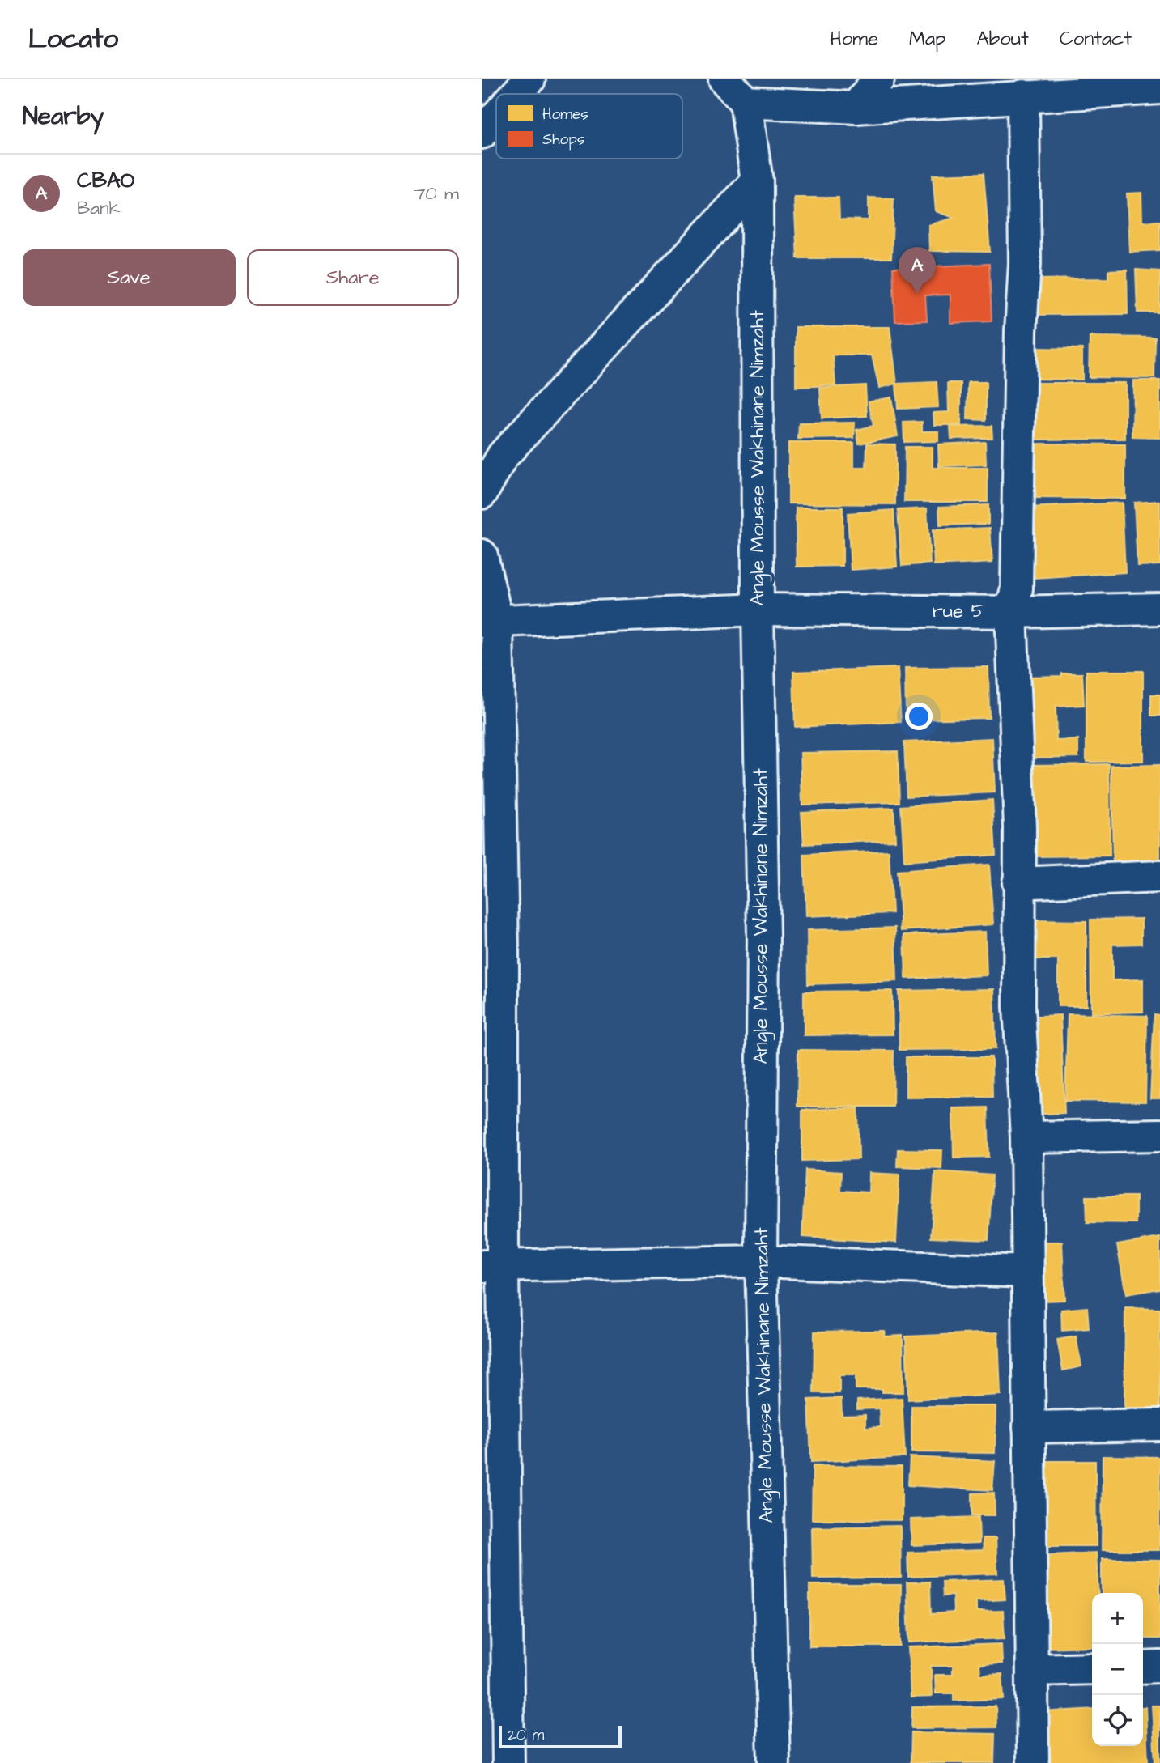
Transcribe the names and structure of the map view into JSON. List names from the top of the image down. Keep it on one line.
{"streets":{"street":["Angle Mousse Wakhinane Nimzaht","rue 5"]},"crossings":[["Angle Mousse Wakhinane Nimzaht","rue 5"]],"legend":["Homes","Shops"],"scale_bar":"20 m","page":{"header":"Locato","nav":["Home","Map","About","Contact"],"heading":"Nearby","list":[{"mark":"A","name":"CBAO","note":"Bank","value":"70 m"}],"buttons":["Save","Share"],"pins":"A","map_buttons":["+","−"],"scale":"20 m"}}
